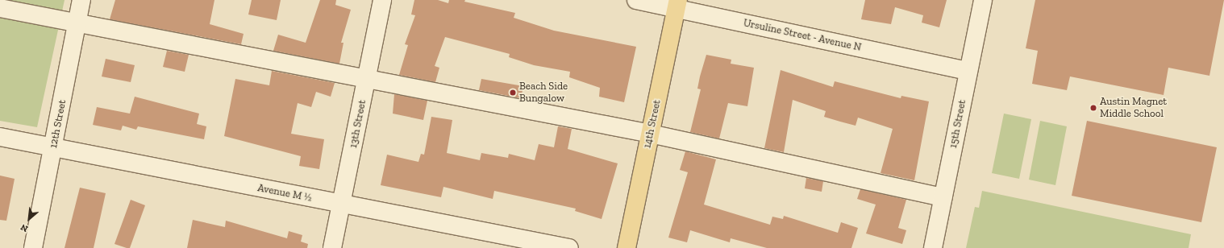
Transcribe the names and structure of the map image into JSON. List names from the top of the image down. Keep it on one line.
{"streets":{"main road":["14th Street"],"street":["Ursuline Street - Avenue N","12th Street","13th Street","15th Street","Avenue M ½"]},"crossings":[["Ursuline Street - Avenue N","14th Street"],["Ursuline Street - Avenue N","15th Street"],["12th Street","Avenue M ½"],["13th Street","Avenue M ½"]],"places":["Beach Side Bungalow","Austin Magnet Middle School"],"north":"bottom left"}
